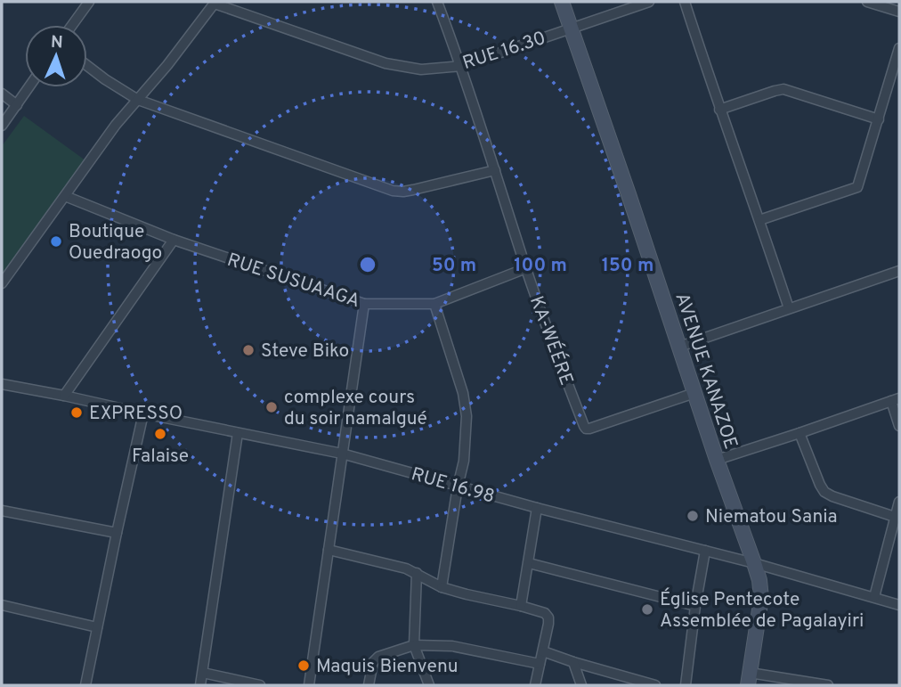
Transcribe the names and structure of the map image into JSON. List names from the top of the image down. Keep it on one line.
{"streets":{"street":["RUE 16.30","RUE SUSUAAGA","KA-WÉÉRE","AVENUE KANAZOE","RUE 16.98"]},"crossings":[["RUE 16.30","KA-WÉÉRE"],["RUE 16.30","AVENUE KANAZOE"],["RUE SUSUAAGA","KA-WÉÉRE"],["KA-WÉÉRE","AVENUE KANAZOE"],["AVENUE KANAZOE","RUE 16.98"]],"places":["Boutique Ouedraogo","Steve Biko","complexe cours du soir namalgué","EXPRESSO","Falaise","Niematou Sania","Église Pentecote Assemblée de Pagalayiri","Maquis Bienvenu"],"north":"top","rings":["50 m","100 m","150 m"]}
